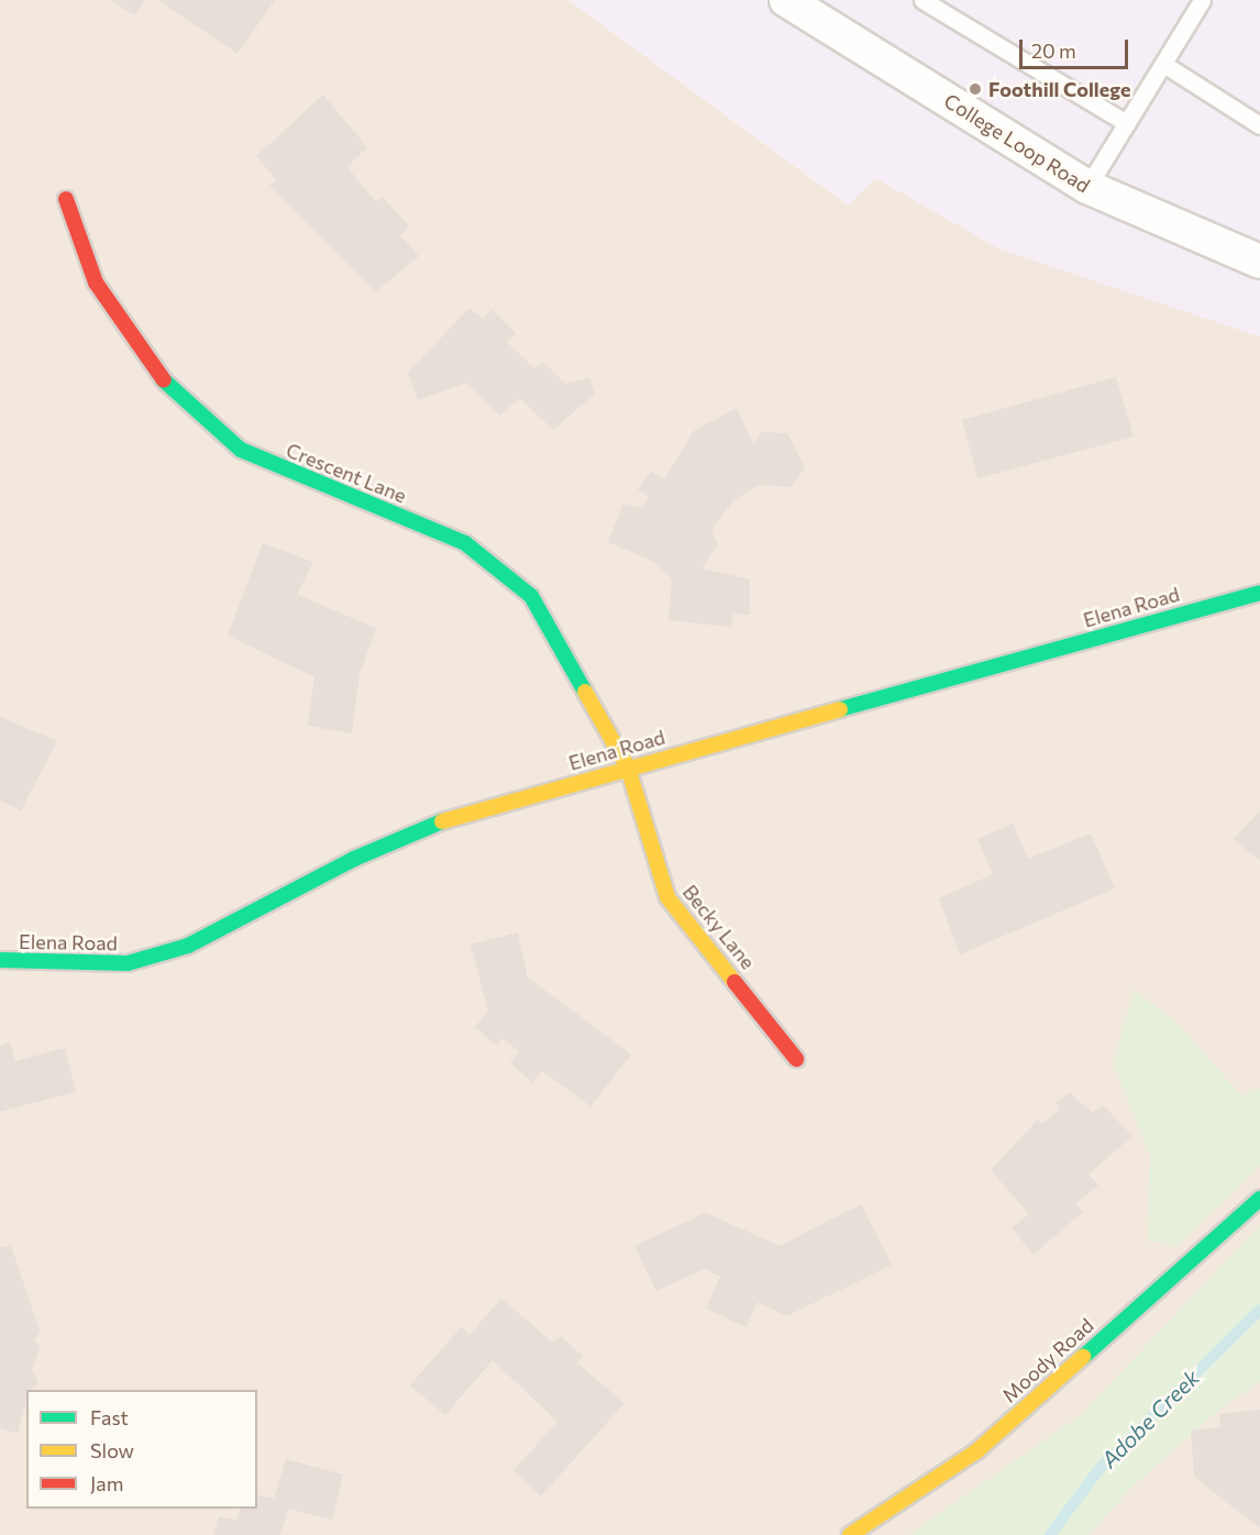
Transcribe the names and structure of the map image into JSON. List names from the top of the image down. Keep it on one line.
{"streets":{"street":["College Loop Road","Crescent Lane","Elena Road","Becky Lane","Moody Road"]},"crossings":[["Crescent Lane","Elena Road"],["Crescent Lane","Becky Lane"],["Elena Road","Becky Lane"]],"water":["Adobe Creek"],"places":["Foothill College"],"legend":["Fast","Slow","Jam"],"scale_bar":"20 m"}
